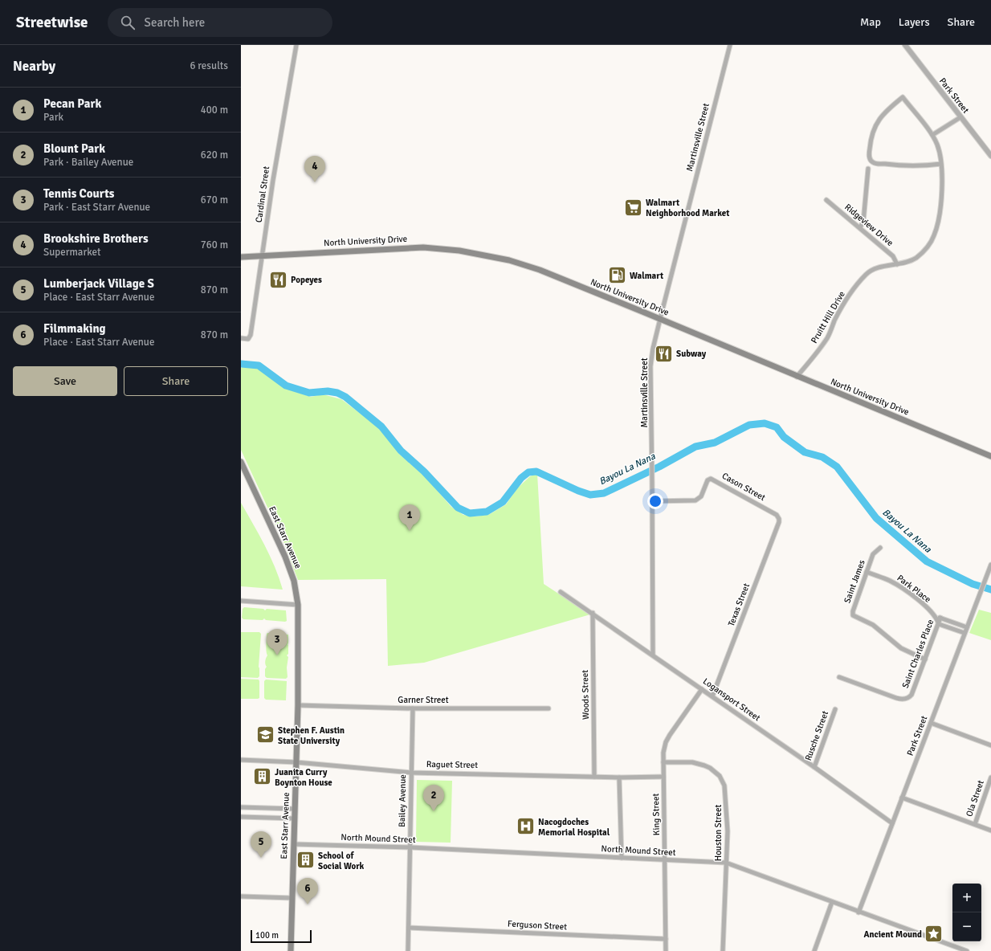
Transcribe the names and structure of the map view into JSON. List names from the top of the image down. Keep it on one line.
{"streets":{"main road":["North University Drive","East Starr Avenue"],"street":["Park Street","Martinsville Street","Cardinal Street","Ridgeview Drive","Pruitt Hill Drive","Cason Street","Saint James","Park Place","Texas Street","Saint Charles Place","Woods Street","Garner Street","Logansport Street","Rusche Street","Raguet Street","Ola Street","Bailey Avenue","King Street","Houston Street","North Mound Street","Ferguson Street"]},"crossings":[["Park Street","Park Place"],["Park Street","Logansport Street"],["Park Street","North Mound Street"],["Martinsville Street","North University Drive"],["Martinsville Street","Cason Street"],["Martinsville Street","Logansport Street"],["Cardinal Street","North University Drive"],["Ridgeview Drive","Pruitt Hill Drive"],["North University Drive","Pruitt Hill Drive"],["Cason Street","Texas Street"],["East Starr Avenue","Garner Street"],["East Starr Avenue","Raguet Street"],["East Starr Avenue","North Mound Street"],["Saint James","Park Place"],["Saint James","Saint Charles Place"],["Park Place","Saint Charles Place"],["Texas Street","Logansport Street"],["Woods Street","Logansport Street"],["Woods Street","Raguet Street"],["Garner Street","Bailey Avenue"],["Logansport Street","Rusche Street"],["Logansport Street","King Street"],["Raguet Street","Bailey Avenue"],["Raguet Street","King Street"],["Bailey Avenue","North Mound Street"],["Bailey Avenue","Ferguson Street"],["King Street","Houston Street"],["King Street","North Mound Street"],["King Street","Ferguson Street"],["Houston Street","North Mound Street"]],"water":["Bayou La Nana"],"places":{"supermarket":["Walmart Neighborhood Market"],"fuel station":["Walmart"],"restaurant":["Popeyes","Subway"],"school or university":["Stephen F. Austin State University"],"building":["Juanita Curry Boynton House","School of Social Work"],"hospital":["Nacogdoches Memorial Hospital"],"place":["Ancient Mound"]},"scale_bar":"100 m","page":{"header":"Streetwise","search":"Search here","nav":["Map","Layers","Share"],"heading":["Nearby","6 results"],"list":[{"mark":"1","name":"Pecan Park","note":"Park","value":"400 m"},{"mark":"2","name":"Blount Park","note":"Park · Bailey Avenue","value":"620 m"},{"mark":"3","name":"Tennis Courts","note":"Park · East Starr Avenue","value":"670 m"},{"mark":"4","name":"Brookshire Brothers","note":"Supermarket","value":"760 m"},{"mark":"5","name":"Lumberjack Village S","note":"Place · East Starr Avenue","value":"870 m"},{"mark":"6","name":"Filmmaking","note":"Place · East Starr Avenue","value":"870 m"}],"pins":["4","1","3","2","5","6"],"buttons":["Save","Share"],"map_buttons":["+","−"],"scale":"100 m"}}
